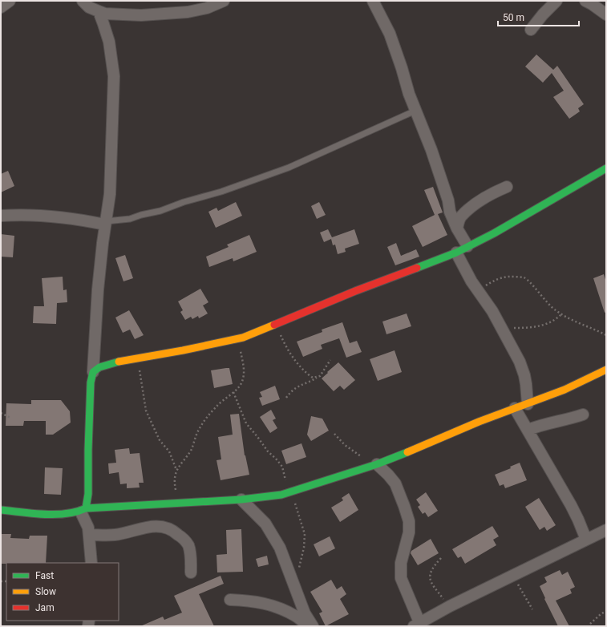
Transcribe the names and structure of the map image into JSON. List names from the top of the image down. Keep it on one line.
{"legend":["Fast","Slow","Jam"],"scale_bar":"50 m"}
